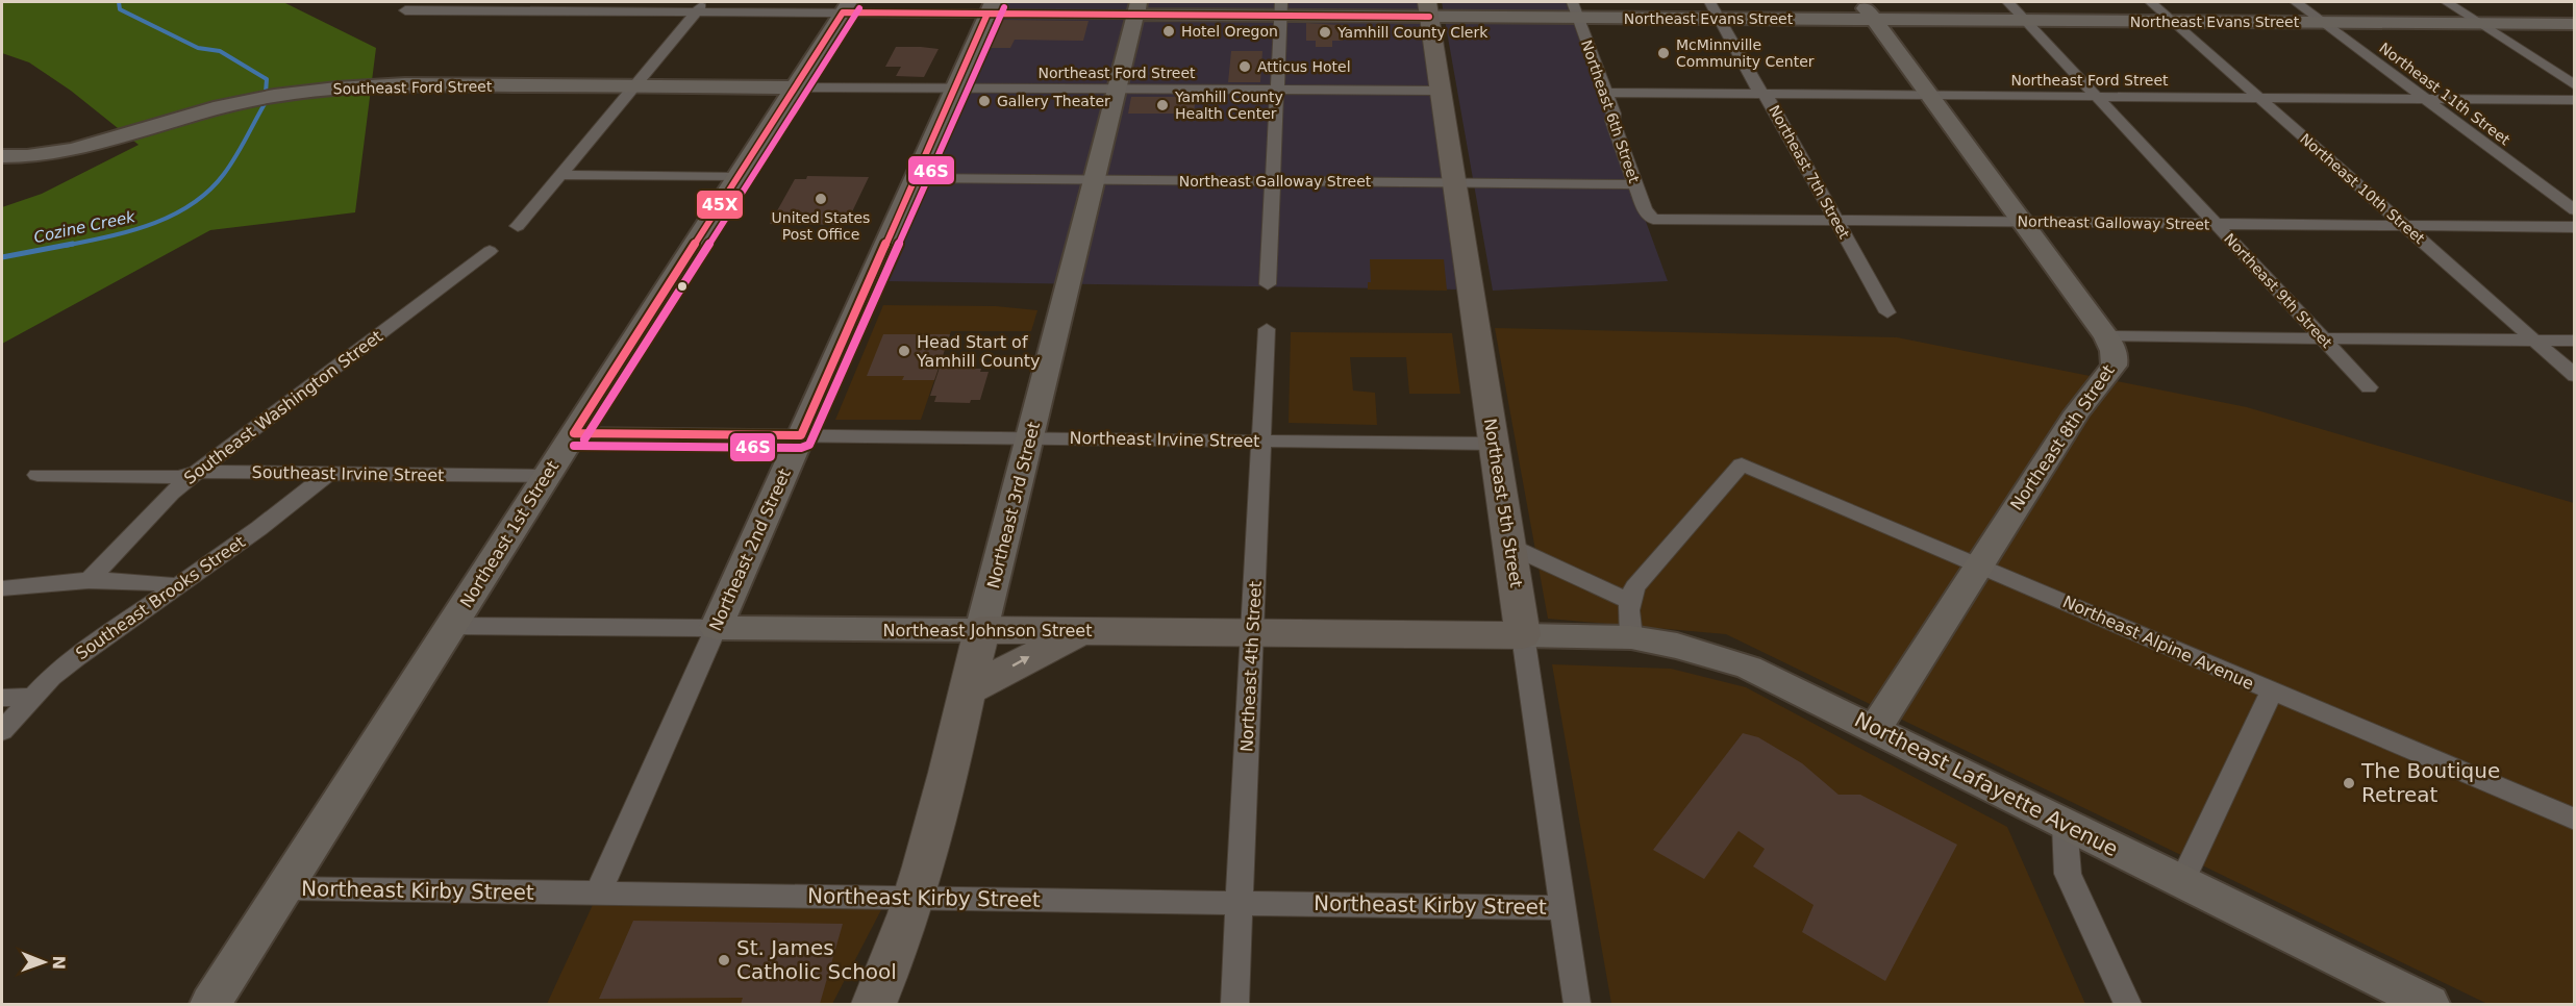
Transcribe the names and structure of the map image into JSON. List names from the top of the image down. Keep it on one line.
{"streets":{"main road":["Northeast 5th Street","Northeast 3rd Street","Northeast Johnson Street"],"street":["Northeast Evans Street","Northeast Ford Street","Southeast Ford Street","Northeast 11th Street","Northeast 6th Street","Northeast 7th Street","Northeast Galloway Street","Northeast 10th Street","Northeast 9th Street","Southeast Washington Street","Northeast 8th Street","Northeast Irvine Street","Southeast Irvine Street","Northeast 1st Street","Northeast 2nd Street","Southeast Brooks Street","Northeast Alpine Avenue","Northeast 4th Street","Northeast Lafayette Avenue","Northeast Kirby Street"]},"crossings":[["Northeast Evans Street","Northeast 11th Street"],["Northeast Evans Street","Northeast 6th Street"],["Northeast Evans Street","Northeast 7th Street"],["Northeast Evans Street","Northeast 10th Street"],["Northeast Evans Street","Northeast 9th Street"],["Northeast Evans Street","Northeast 8th Street"],["Northeast Evans Street","Northeast 5th Street"],["Northeast Evans Street","Northeast 3rd Street"],["Northeast Evans Street","Northeast 1st Street"],["Northeast Evans Street","Northeast 2nd Street"],["Northeast Ford Street","Southeast Ford Street"],["Northeast Ford Street","Northeast 11th Street"],["Northeast Ford Street","Northeast 6th Street"],["Northeast Ford Street","Northeast 7th Street"],["Northeast Ford Street","Northeast 10th Street"],["Northeast Ford Street","Northeast 9th Street"],["Northeast Ford Street","Northeast 8th Street"],["Northeast Ford Street","Northeast 5th Street"],["Northeast Ford Street","Northeast 3rd Street"],["Northeast Ford Street","Northeast 1st Street"],["Northeast Ford Street","Northeast 2nd Street"],["Southeast Ford Street","Northeast 1st Street"],["Northeast 6th Street","Northeast Galloway Street"],["Northeast 7th Street","Northeast Galloway Street"],["Northeast Galloway Street","Northeast 10th Street"],["Northeast Galloway Street","Northeast 9th Street"],["Northeast Galloway Street","Northeast 8th Street"],["Northeast Galloway Street","Northeast 5th Street"],["Northeast Galloway Street","Northeast 3rd Street"],["Northeast Galloway Street","Northeast 2nd Street"],["Southeast Washington Street","Southeast Irvine Street"],["Northeast 8th Street","Northeast Alpine Avenue"],["Northeast 8th Street","Northeast Lafayette Avenue"],["Northeast Irvine Street","Northeast 5th Street"],["Northeast Irvine Street","Northeast 3rd Street"],["Northeast Irvine Street","Northeast 1st Street"],["Northeast Irvine Street","Northeast 2nd Street"],["Northeast Irvine Street","Northeast 4th Street"],["Southeast Irvine Street","Northeast 1st Street"],["Southeast Irvine Street","Southeast Brooks Street"],["Northeast 5th Street","Northeast Johnson Street"],["Northeast 5th Street","Northeast Lafayette Avenue"],["Northeast 5th Street","Northeast Kirby Street"],["Northeast 3rd Street","Northeast Johnson Street"],["Northeast 3rd Street","Northeast Kirby Street"],["Northeast 1st Street","Northeast Johnson Street"],["Northeast 1st Street","Northeast Kirby Street"],["Northeast 2nd Street","Northeast Johnson Street"],["Northeast 2nd Street","Northeast Kirby Street"],["Northeast Johnson Street","Northeast 4th Street"],["Northeast Johnson Street","Northeast Lafayette Avenue"],["Northeast 4th Street","Northeast Kirby Street"]],"water":["Cozine Creek"],"places":["Hotel Oregon","Yamhill County Clerk","McMinnville Community Center","Atticus Hotel","Gallery Theater","Yamhill County Health Center","United States Post Office","Head Start of Yamhill County","The Boutique Retreat","St. James Catholic School"],"lines":["transit line 46S","transit line 45X"],"north":"right"}
